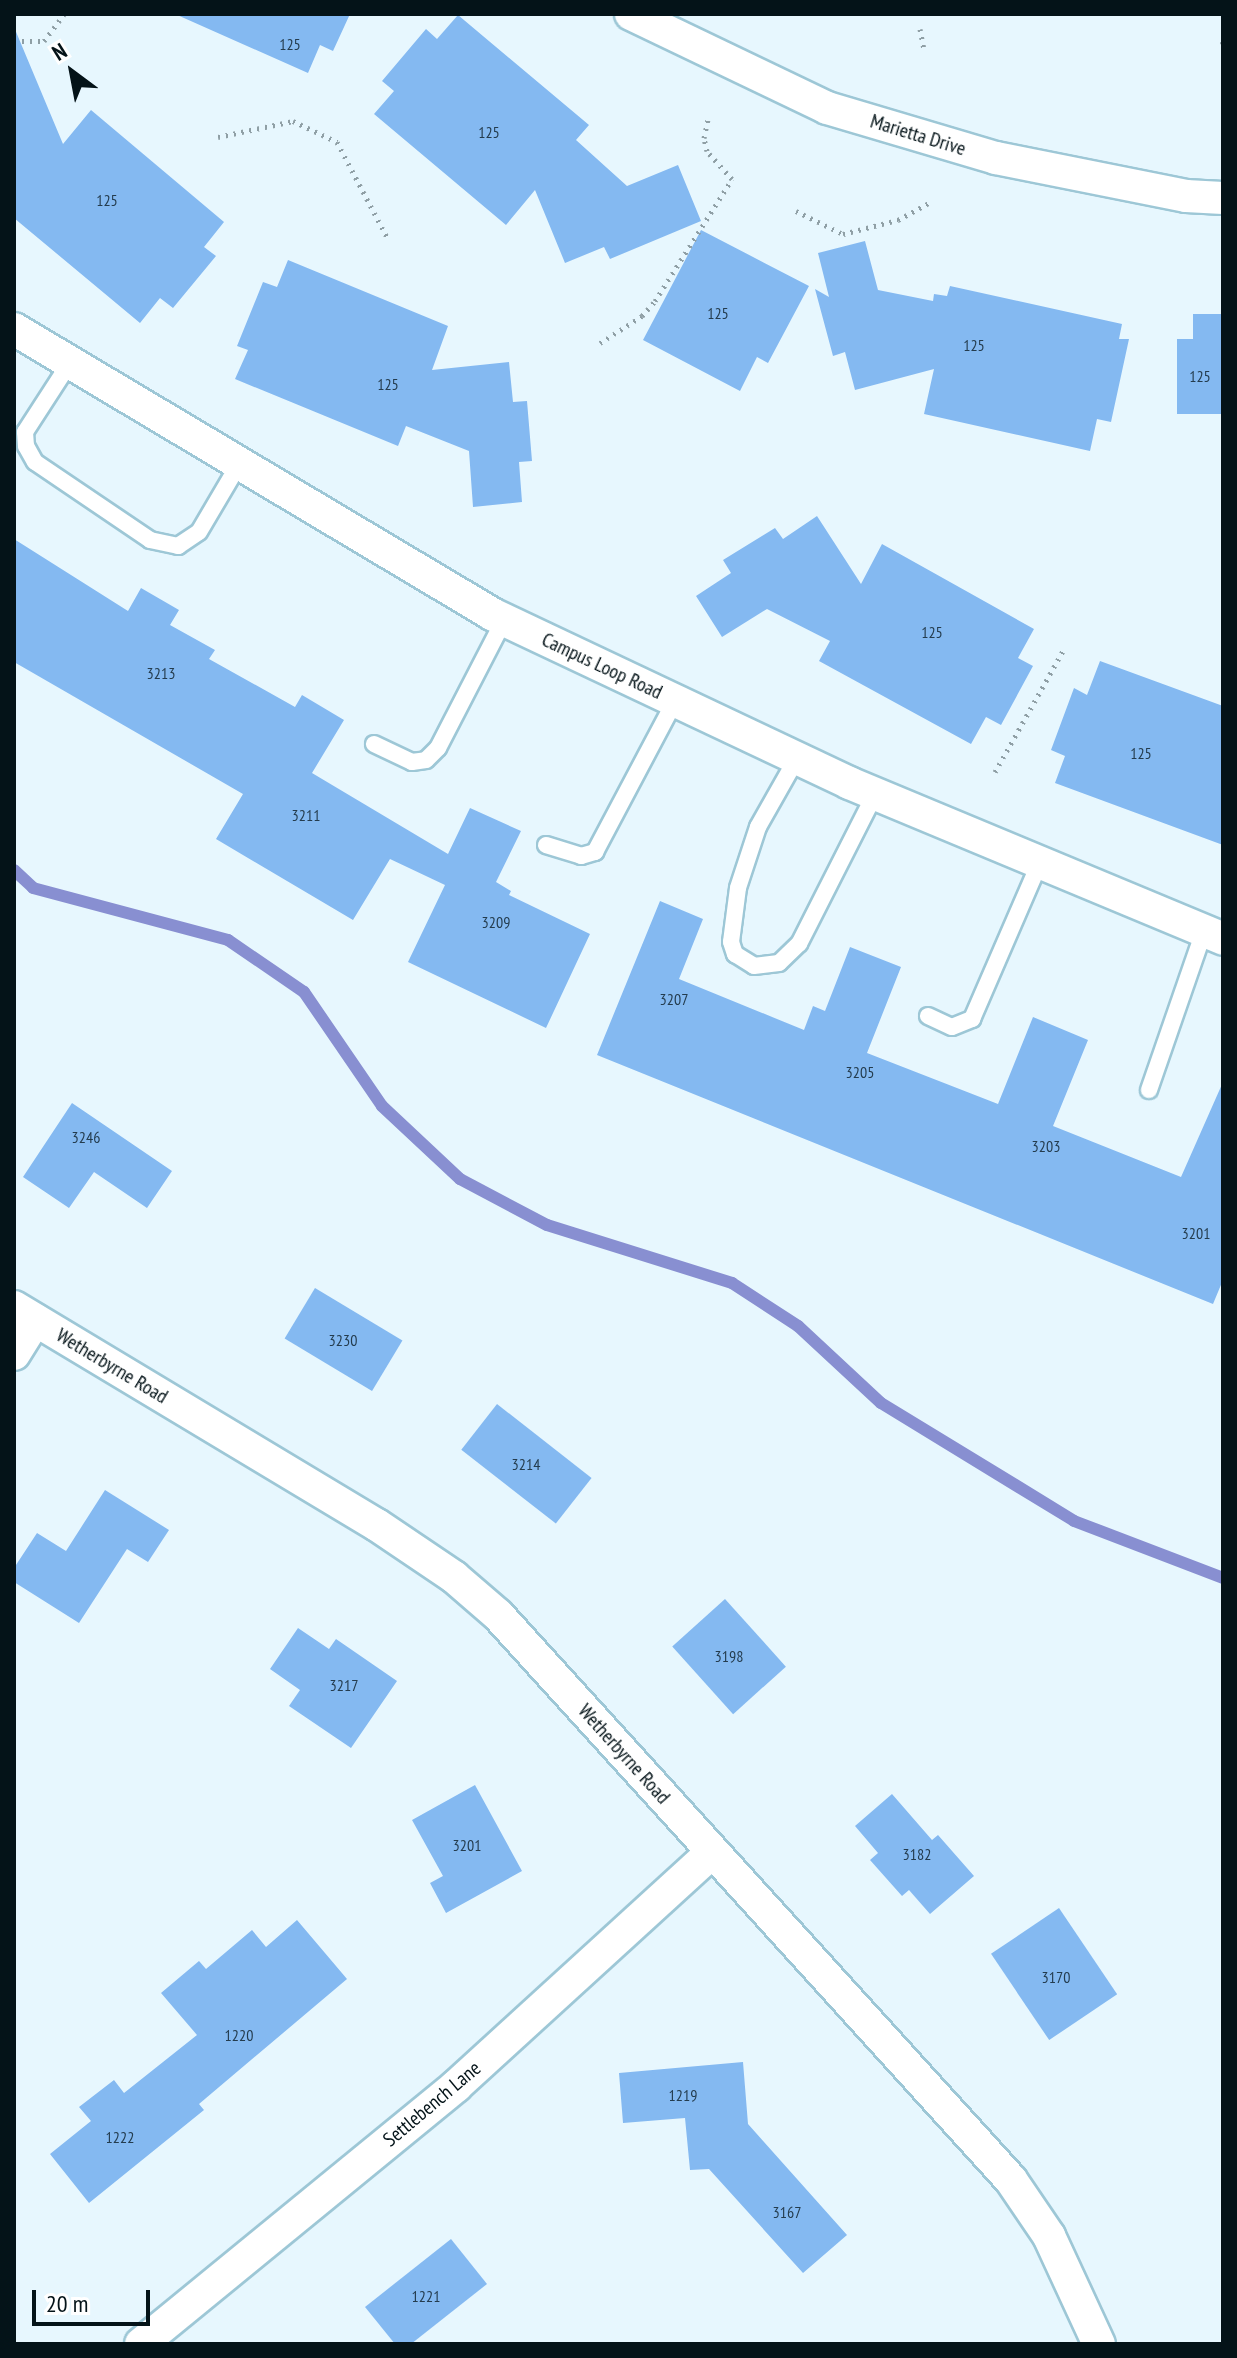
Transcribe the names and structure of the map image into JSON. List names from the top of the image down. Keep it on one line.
{"streets":{"street":["Marietta Drive","Campus Loop Road","Wetherbyrne Road","Settlebench Lane"]},"crossings":[["Wetherbyrne Road","Settlebench Lane"]],"house_numbers":["125","125","125","125","125","125","125","125","3213","125","3211","3209","3207","3205","3246","3203","3201","3230","3214","3198","3217","3201","3182","3170","1220","1219","1222","3167","1221"],"scale_bar":"20 m","north":"top left"}
